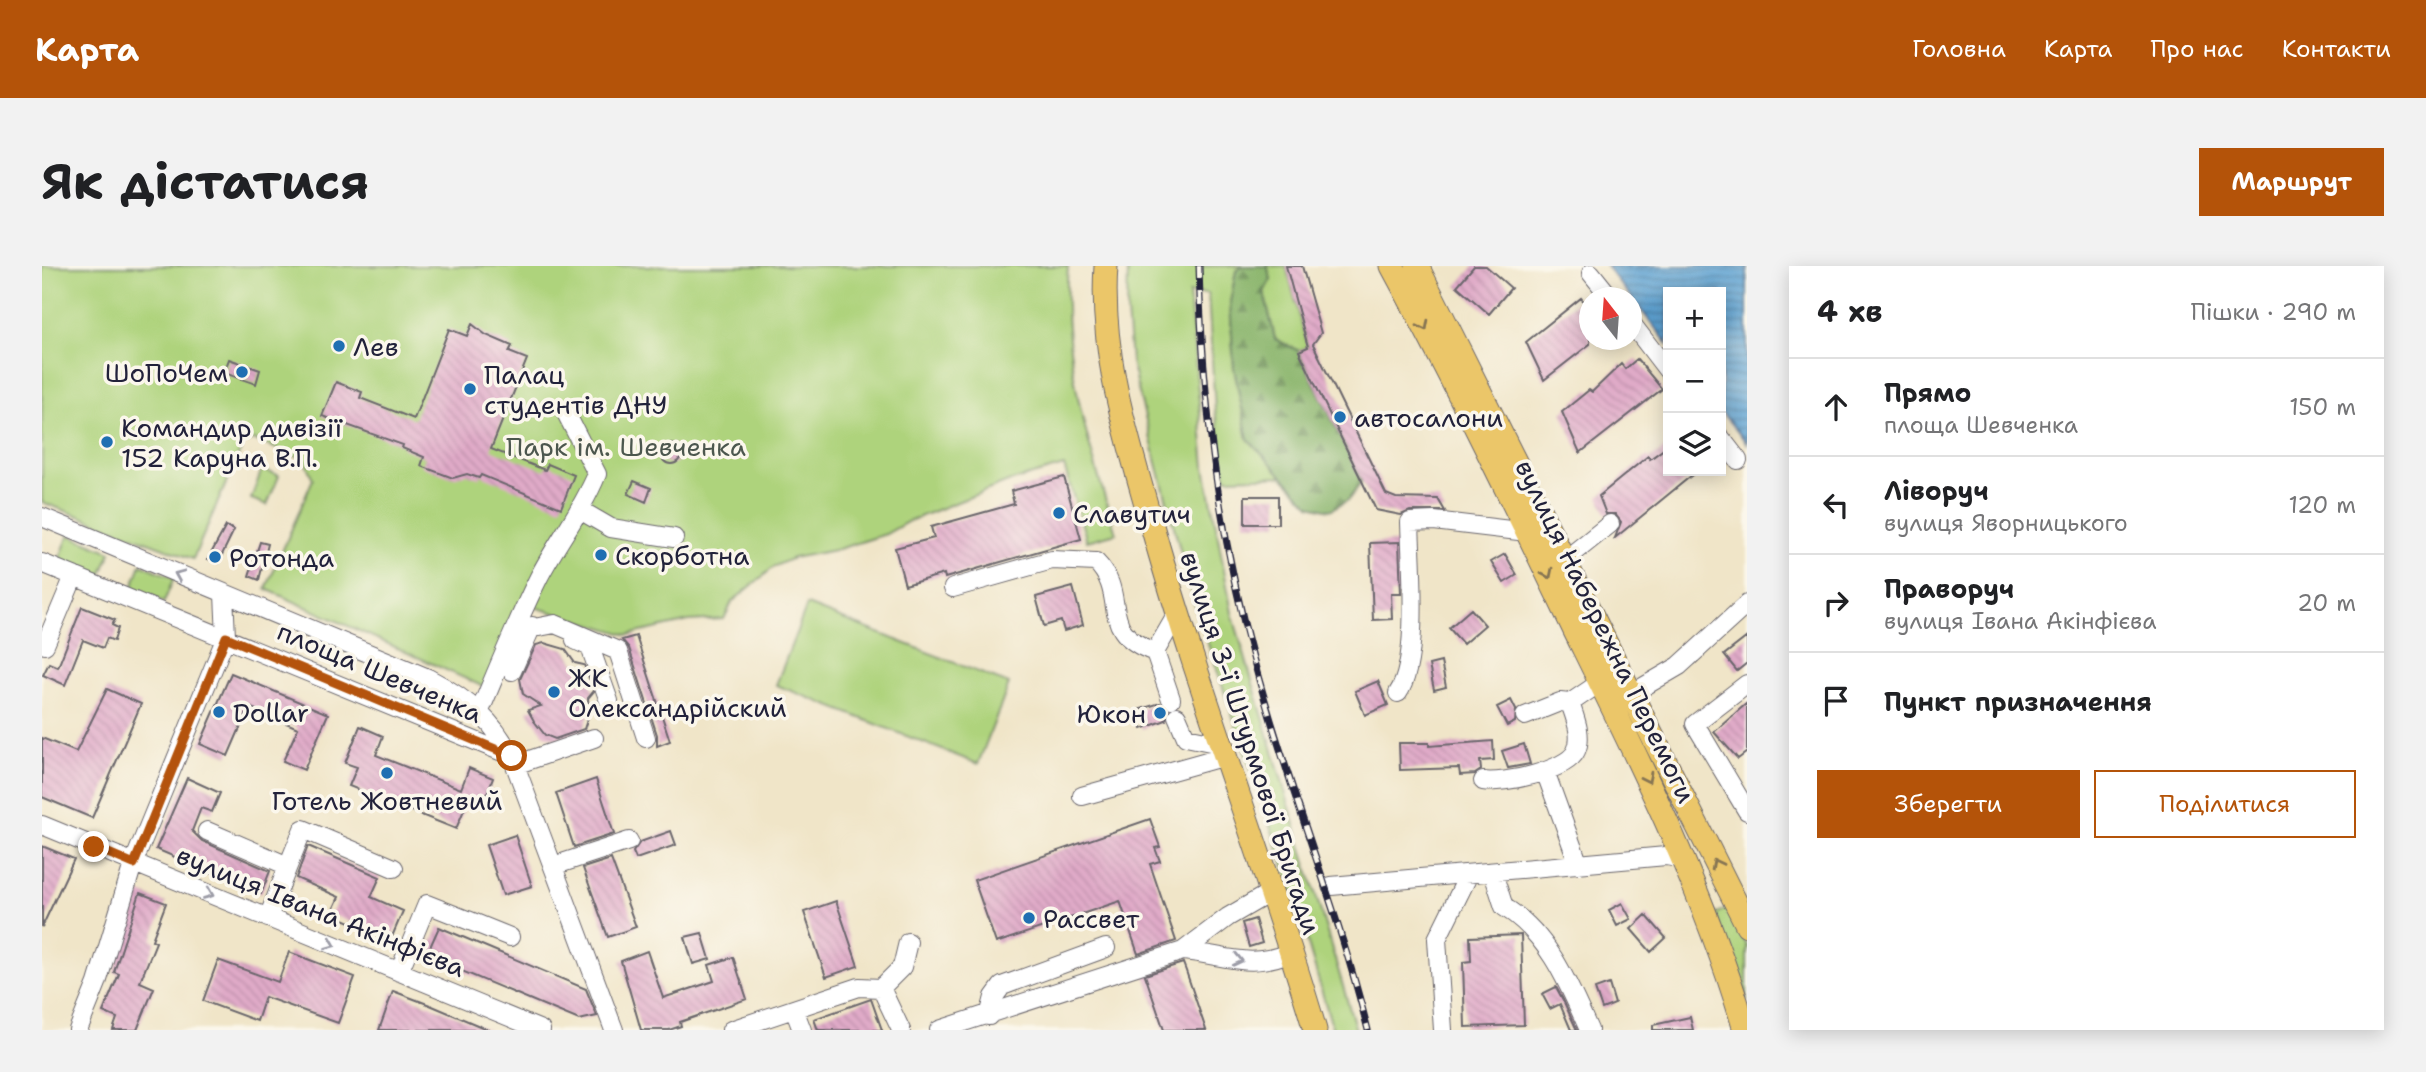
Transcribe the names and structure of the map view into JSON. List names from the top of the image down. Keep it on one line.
{"streets":{"main road":["вулиця Набережна Перемоги","вулиця 3-ї Штурмової Бригади"],"street":["площа Шевченка","вулиця Івана Акінфієва"]},"parks":["Парк iм. Шевченка"],"places":["Лев","ШоПоЧем","Палац студентів ДНУ","автосалони","Командир дивізії 152 Каруна В.П.","Славутич","Скорботна","Ротонда","ЖК Олександрійский","Dollar","Юкон","Готель Жовтневий","Рассвет"],"north":"top","page":{"header":"Карта","nav":["Головна","Карта","Про нас","Контакти"],"buttons":["Маршрут",["Зберегти","Поділитися"]],"title":"Як дістатися","heading":["4 хв","Пішки · 290 m"],"map_buttons":["+","−"],"list":[["Прямо","площа Шевченка","150 m"],["Ліворуч","вулиця Яворницького","120 m"],["Праворуч","вулиця Івана Акінфієва","20 m"],"Пункт призначення"]}}
